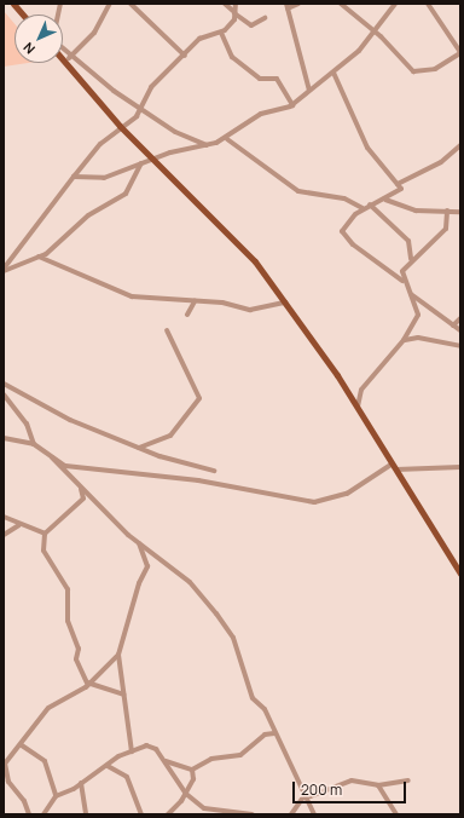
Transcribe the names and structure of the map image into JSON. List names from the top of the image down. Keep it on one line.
{"scale_bar":"200 m","north":"bottom left"}
